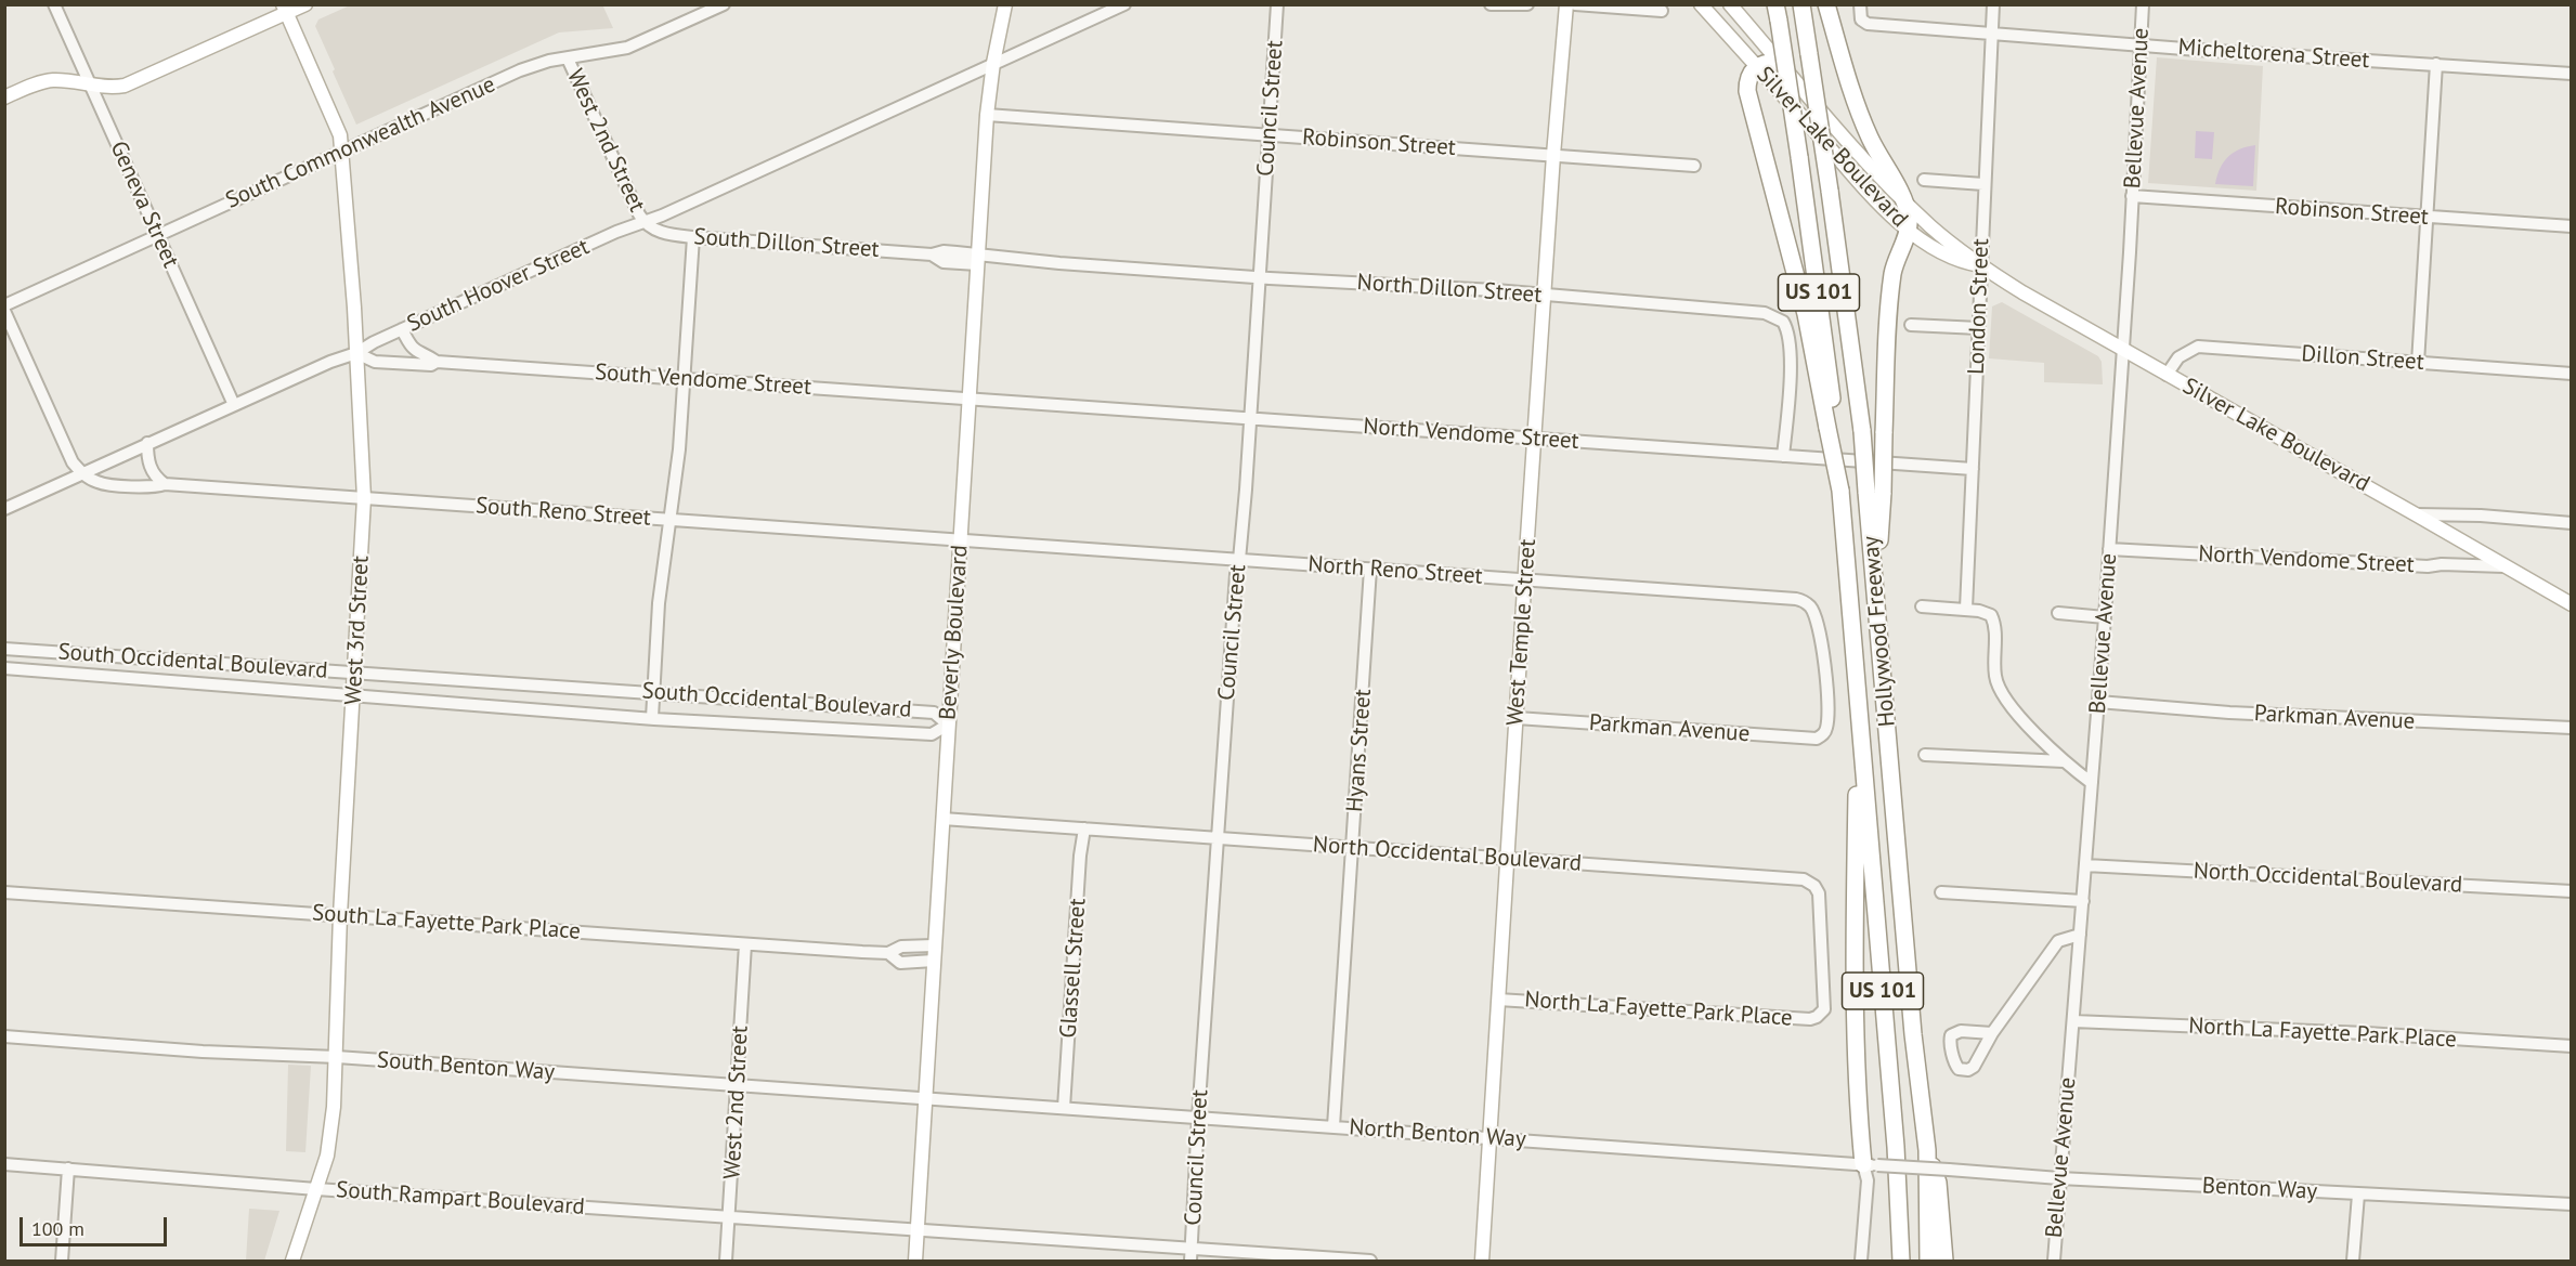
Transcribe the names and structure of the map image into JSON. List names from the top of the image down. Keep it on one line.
{"streets":{"highway":["US 101","Hollywood Freeway"],"main road":["Silver Lake Boulevard","West 3rd Street","Beverly Boulevard","West Temple Street"],"street":["Micheltorena Street","Council Street","Bellevue Avenue","West 2nd Street","South Commonwealth Avenue","Robinson Street","Geneva Street","South Dillon Street","South Hoover Street","North Dillon Street","London Street","Dillon Street","South Vendome Street","North Vendome Street","South Reno Street","North Reno Street","South Occidental Boulevard","Parkman Avenue","Hyans Street","North Occidental Boulevard","South La Fayette Park Place","Glassell Street","North La Fayette Park Place","South Benton Way","North Benton Way","Benton Way","South Rampart Boulevard"]},"crossings":[["Micheltorena Street","Bellevue Avenue"],["Micheltorena Street","London Street"],["Council Street","Robinson Street"],["Council Street","North Dillon Street"],["Council Street","North Vendome Street"],["Council Street","North Reno Street"],["Council Street","North Occidental Boulevard"],["Council Street","North Benton Way"],["Council Street","South Rampart Boulevard"],["Bellevue Avenue","Robinson Street"],["Bellevue Avenue","Silver Lake Boulevard"],["Bellevue Avenue","North Vendome Street"],["Bellevue Avenue","Parkman Avenue"],["Bellevue Avenue","North Occidental Boulevard"],["Bellevue Avenue","North La Fayette Park Place"],["Bellevue Avenue","Benton Way"],["West 2nd Street","South Commonwealth Avenue"],["West 2nd Street","South Dillon Street"],["West 2nd Street","South Hoover Street"],["West 2nd Street","South La Fayette Park Place"],["West 2nd Street","South Benton Way"],["West 2nd Street","South Rampart Boulevard"],["South Commonwealth Avenue","Geneva Street"],["South Commonwealth Avenue","West 3rd Street"],["Robinson Street","Beverly Boulevard"],["Robinson Street","West Temple Street"],["Silver Lake Boulevard","London Street"],["Silver Lake Boulevard","Dillon Street"],["Silver Lake Boulevard","North Vendome Street"],["Geneva Street","South Hoover Street"],["South Dillon Street","South Hoover Street"],["South Dillon Street","North Dillon Street"],["South Dillon Street","Beverly Boulevard"],["South Hoover Street","South Vendome Street"],["South Hoover Street","South Reno Street"],["South Hoover Street","West 3rd Street"],["South Hoover Street","Beverly Boulevard"],["North Dillon Street","North Vendome Street"],["North Dillon Street","Beverly Boulevard"],["North Dillon Street","West Temple Street"],["London Street","North Vendome Street"],["South Vendome Street","North Vendome Street"],["South Vendome Street","West 3rd Street"],["South Vendome Street","Beverly Boulevard"],["North Vendome Street","Beverly Boulevard"],["North Vendome Street","West Temple Street"],["South Reno Street","North Reno Street"],["South Reno Street","West 3rd Street"],["South Reno Street","Beverly Boulevard"],["North Reno Street","Beverly Boulevard"],["North Reno Street","West Temple Street"],["North Reno Street","Parkman Avenue"],["North Reno Street","Hyans Street"],["West 3rd Street","South Occidental Boulevard"],["West 3rd Street","South La Fayette Park Place"],["West 3rd Street","South Benton Way"],["West 3rd Street","South Rampart Boulevard"],["Beverly Boulevard","South Occidental Boulevard"],["Beverly Boulevard","North Occidental Boulevard"],["Beverly Boulevard","South La Fayette Park Place"],["Beverly Boulevard","South Benton Way"],["Beverly Boulevard","North Benton Way"],["Beverly Boulevard","South Rampart Boulevard"],["West Temple Street","Parkman Avenue"],["West Temple Street","North Occidental Boulevard"],["West Temple Street","North La Fayette Park Place"],["West Temple Street","North Benton Way"],["Hyans Street","North Occidental Boulevard"],["Hyans Street","North Benton Way"],["North Occidental Boulevard","Glassell Street"],["North Occidental Boulevard","North La Fayette Park Place"],["Glassell Street","North Benton Way"],["South Benton Way","North Benton Way"],["North Benton Way","Benton Way"]],"scale_bar":"100 m"}
